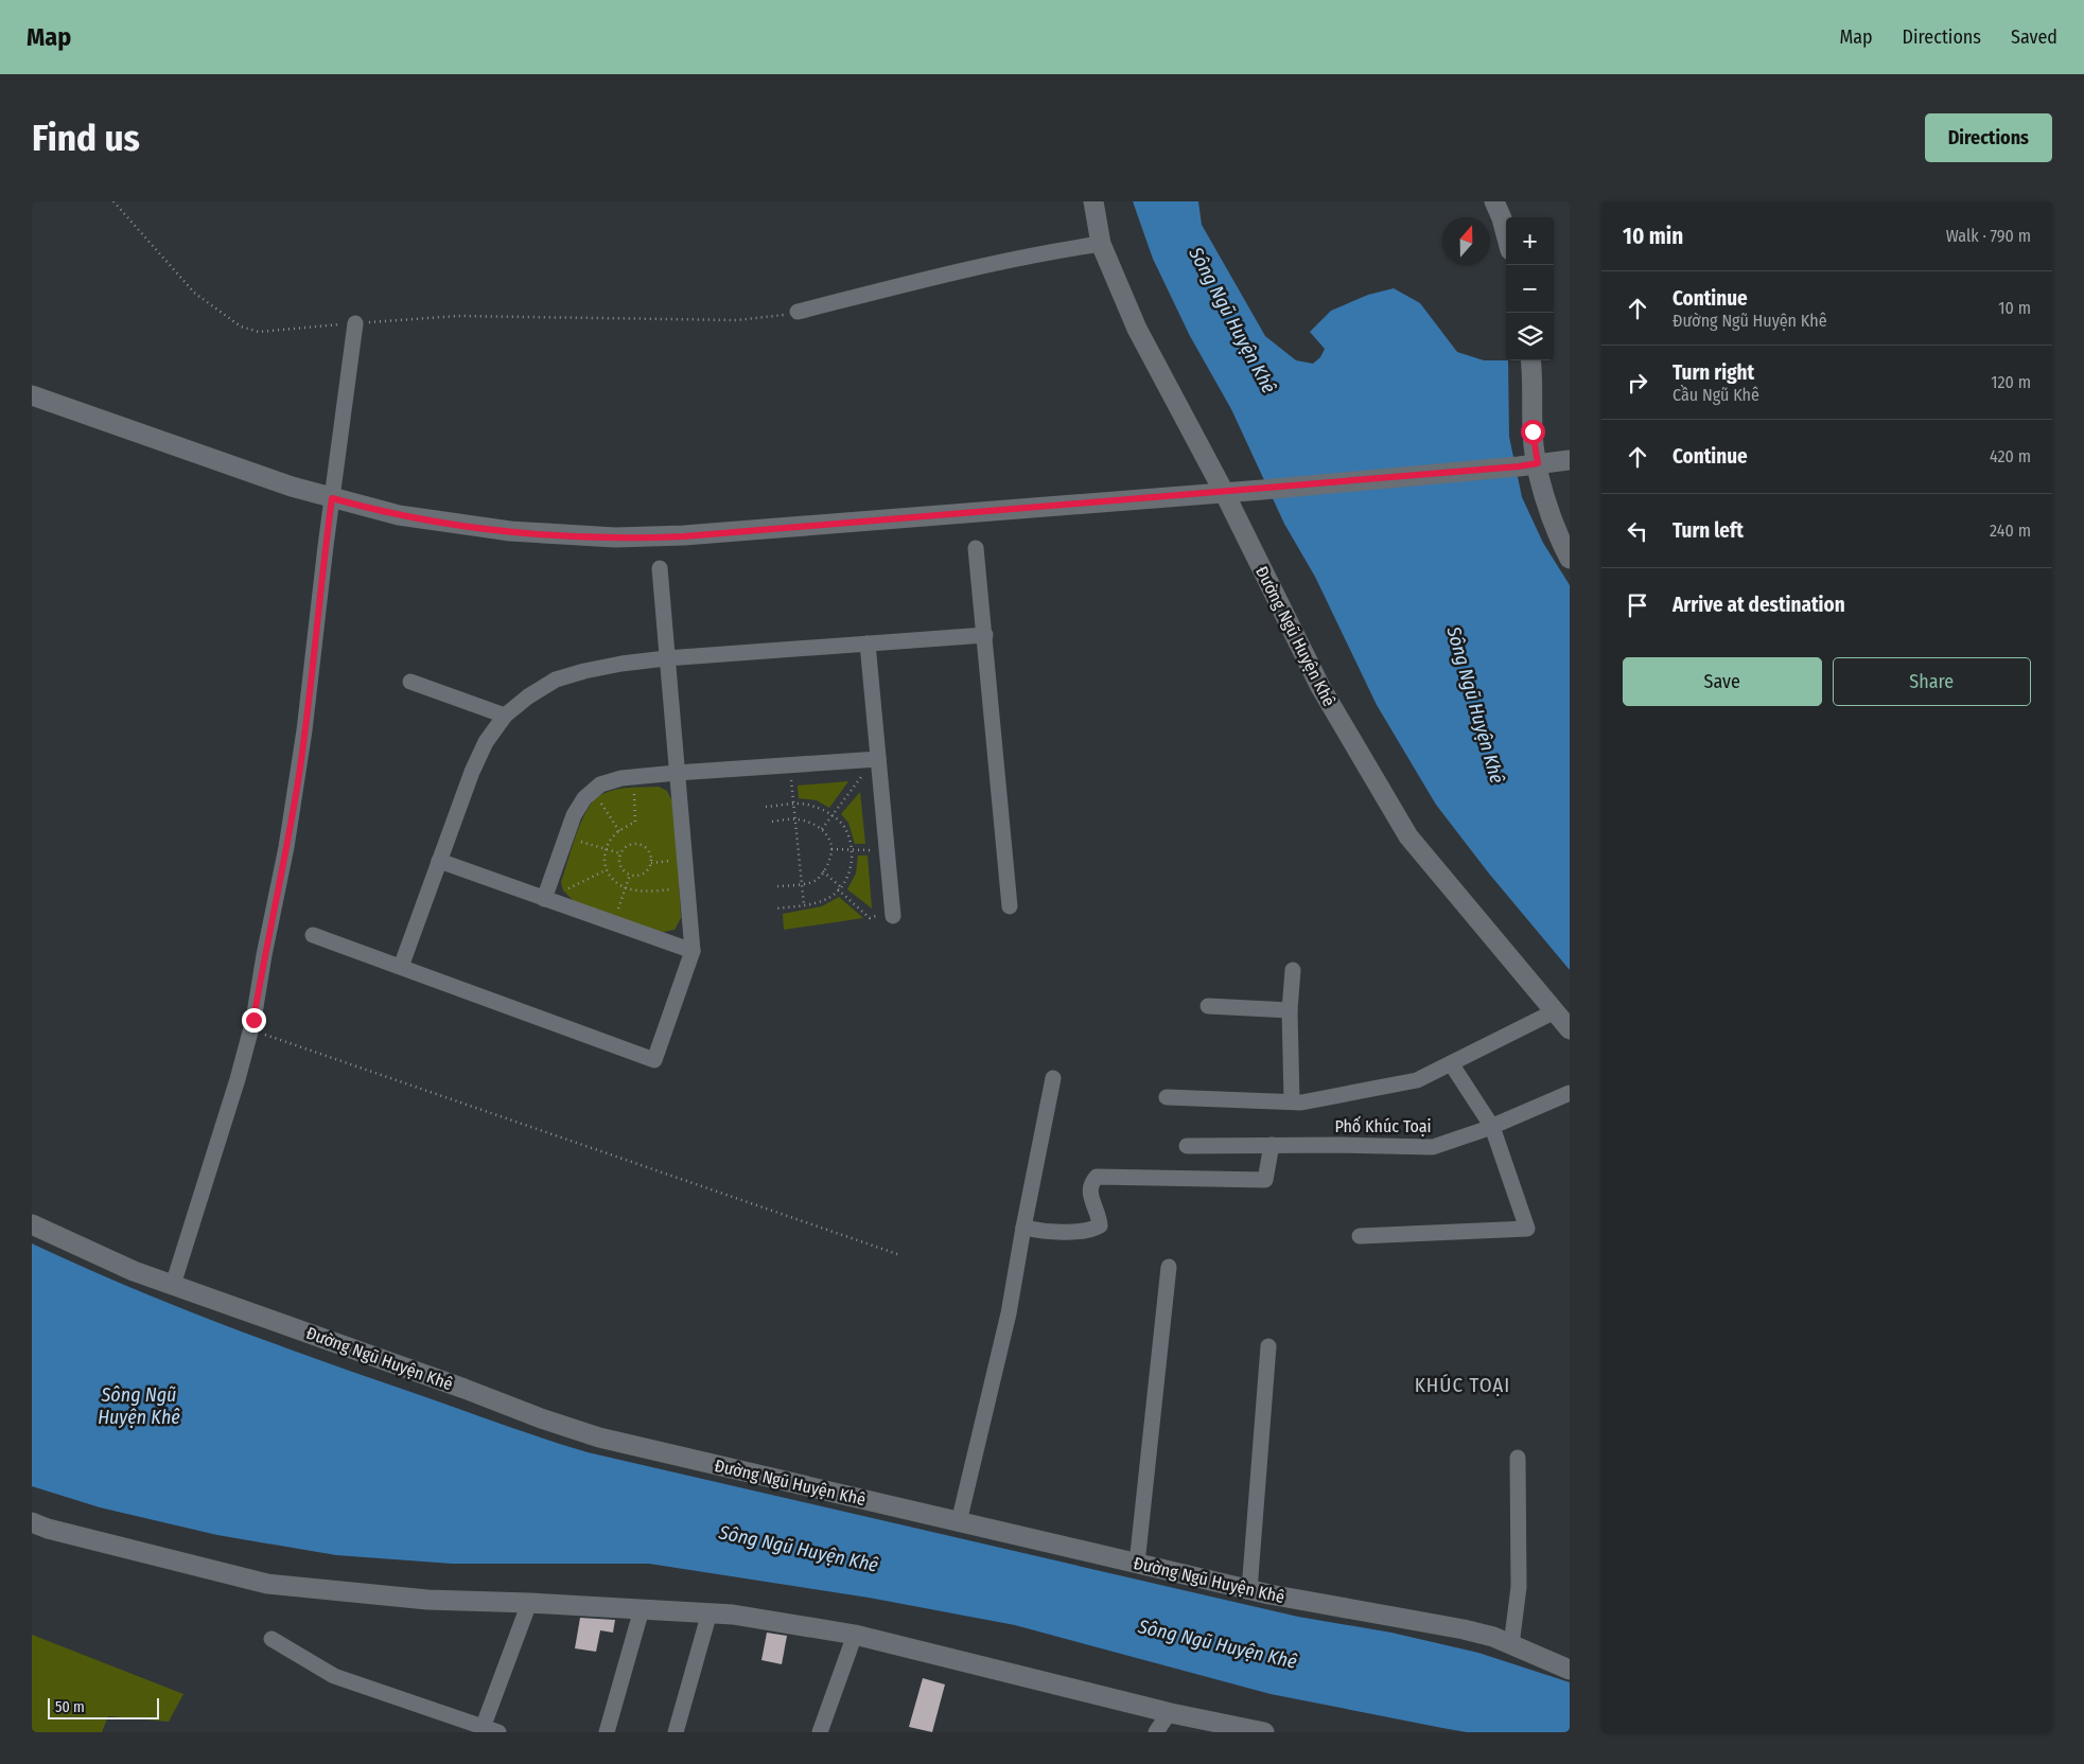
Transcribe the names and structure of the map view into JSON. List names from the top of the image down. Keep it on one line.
{"streets":{"street":["Đường Ngũ Huyện Khê","Phố Khúc Toại"]},"districts":["KHÚC TOẠI"],"water":["Sông Ngũ Huyện Khê"],"scale_bar":"50 m","north":"top","page":{"header":"Map","nav":["Map","Directions","Saved"],"buttons":["Directions",["Save","Share"]],"title":"Find us","heading":["10 min","Walk · 790 m"],"map_buttons":["+","−"],"list":[["Continue","Đường Ngũ Huyện Khê","10 m"],["Turn right","Cầu Ngũ Khê","120 m"],["Continue","420 m"],["Turn left","240 m"],"Arrive at destination"],"scale":"50 m"}}
